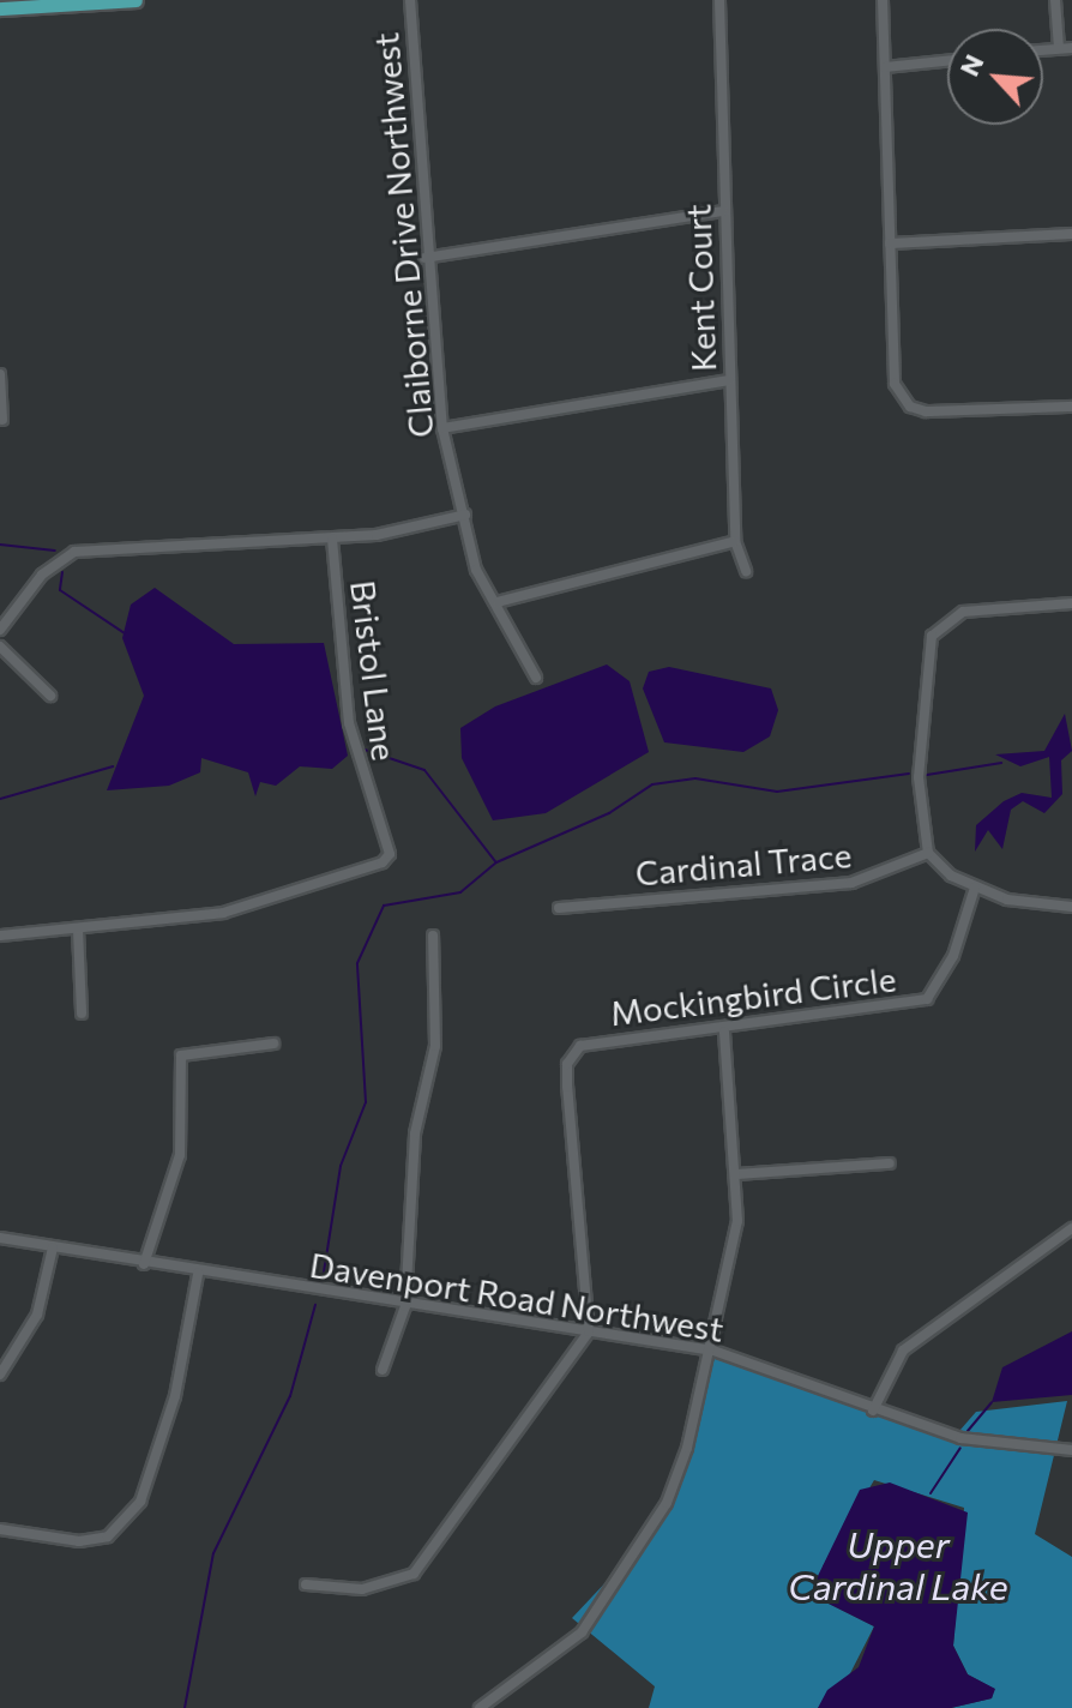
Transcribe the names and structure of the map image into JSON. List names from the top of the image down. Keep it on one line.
{"streets":{"street":["Claiborne Drive Northwest","Kent Court","Bristol Lane","Cardinal Trace","Mockingbird Circle","Davenport Road Northwest"]},"crossings":[["Mockingbird Circle","Davenport Road Northwest"]],"water":["Upper Cardinal Lake"],"north":"top left"}
